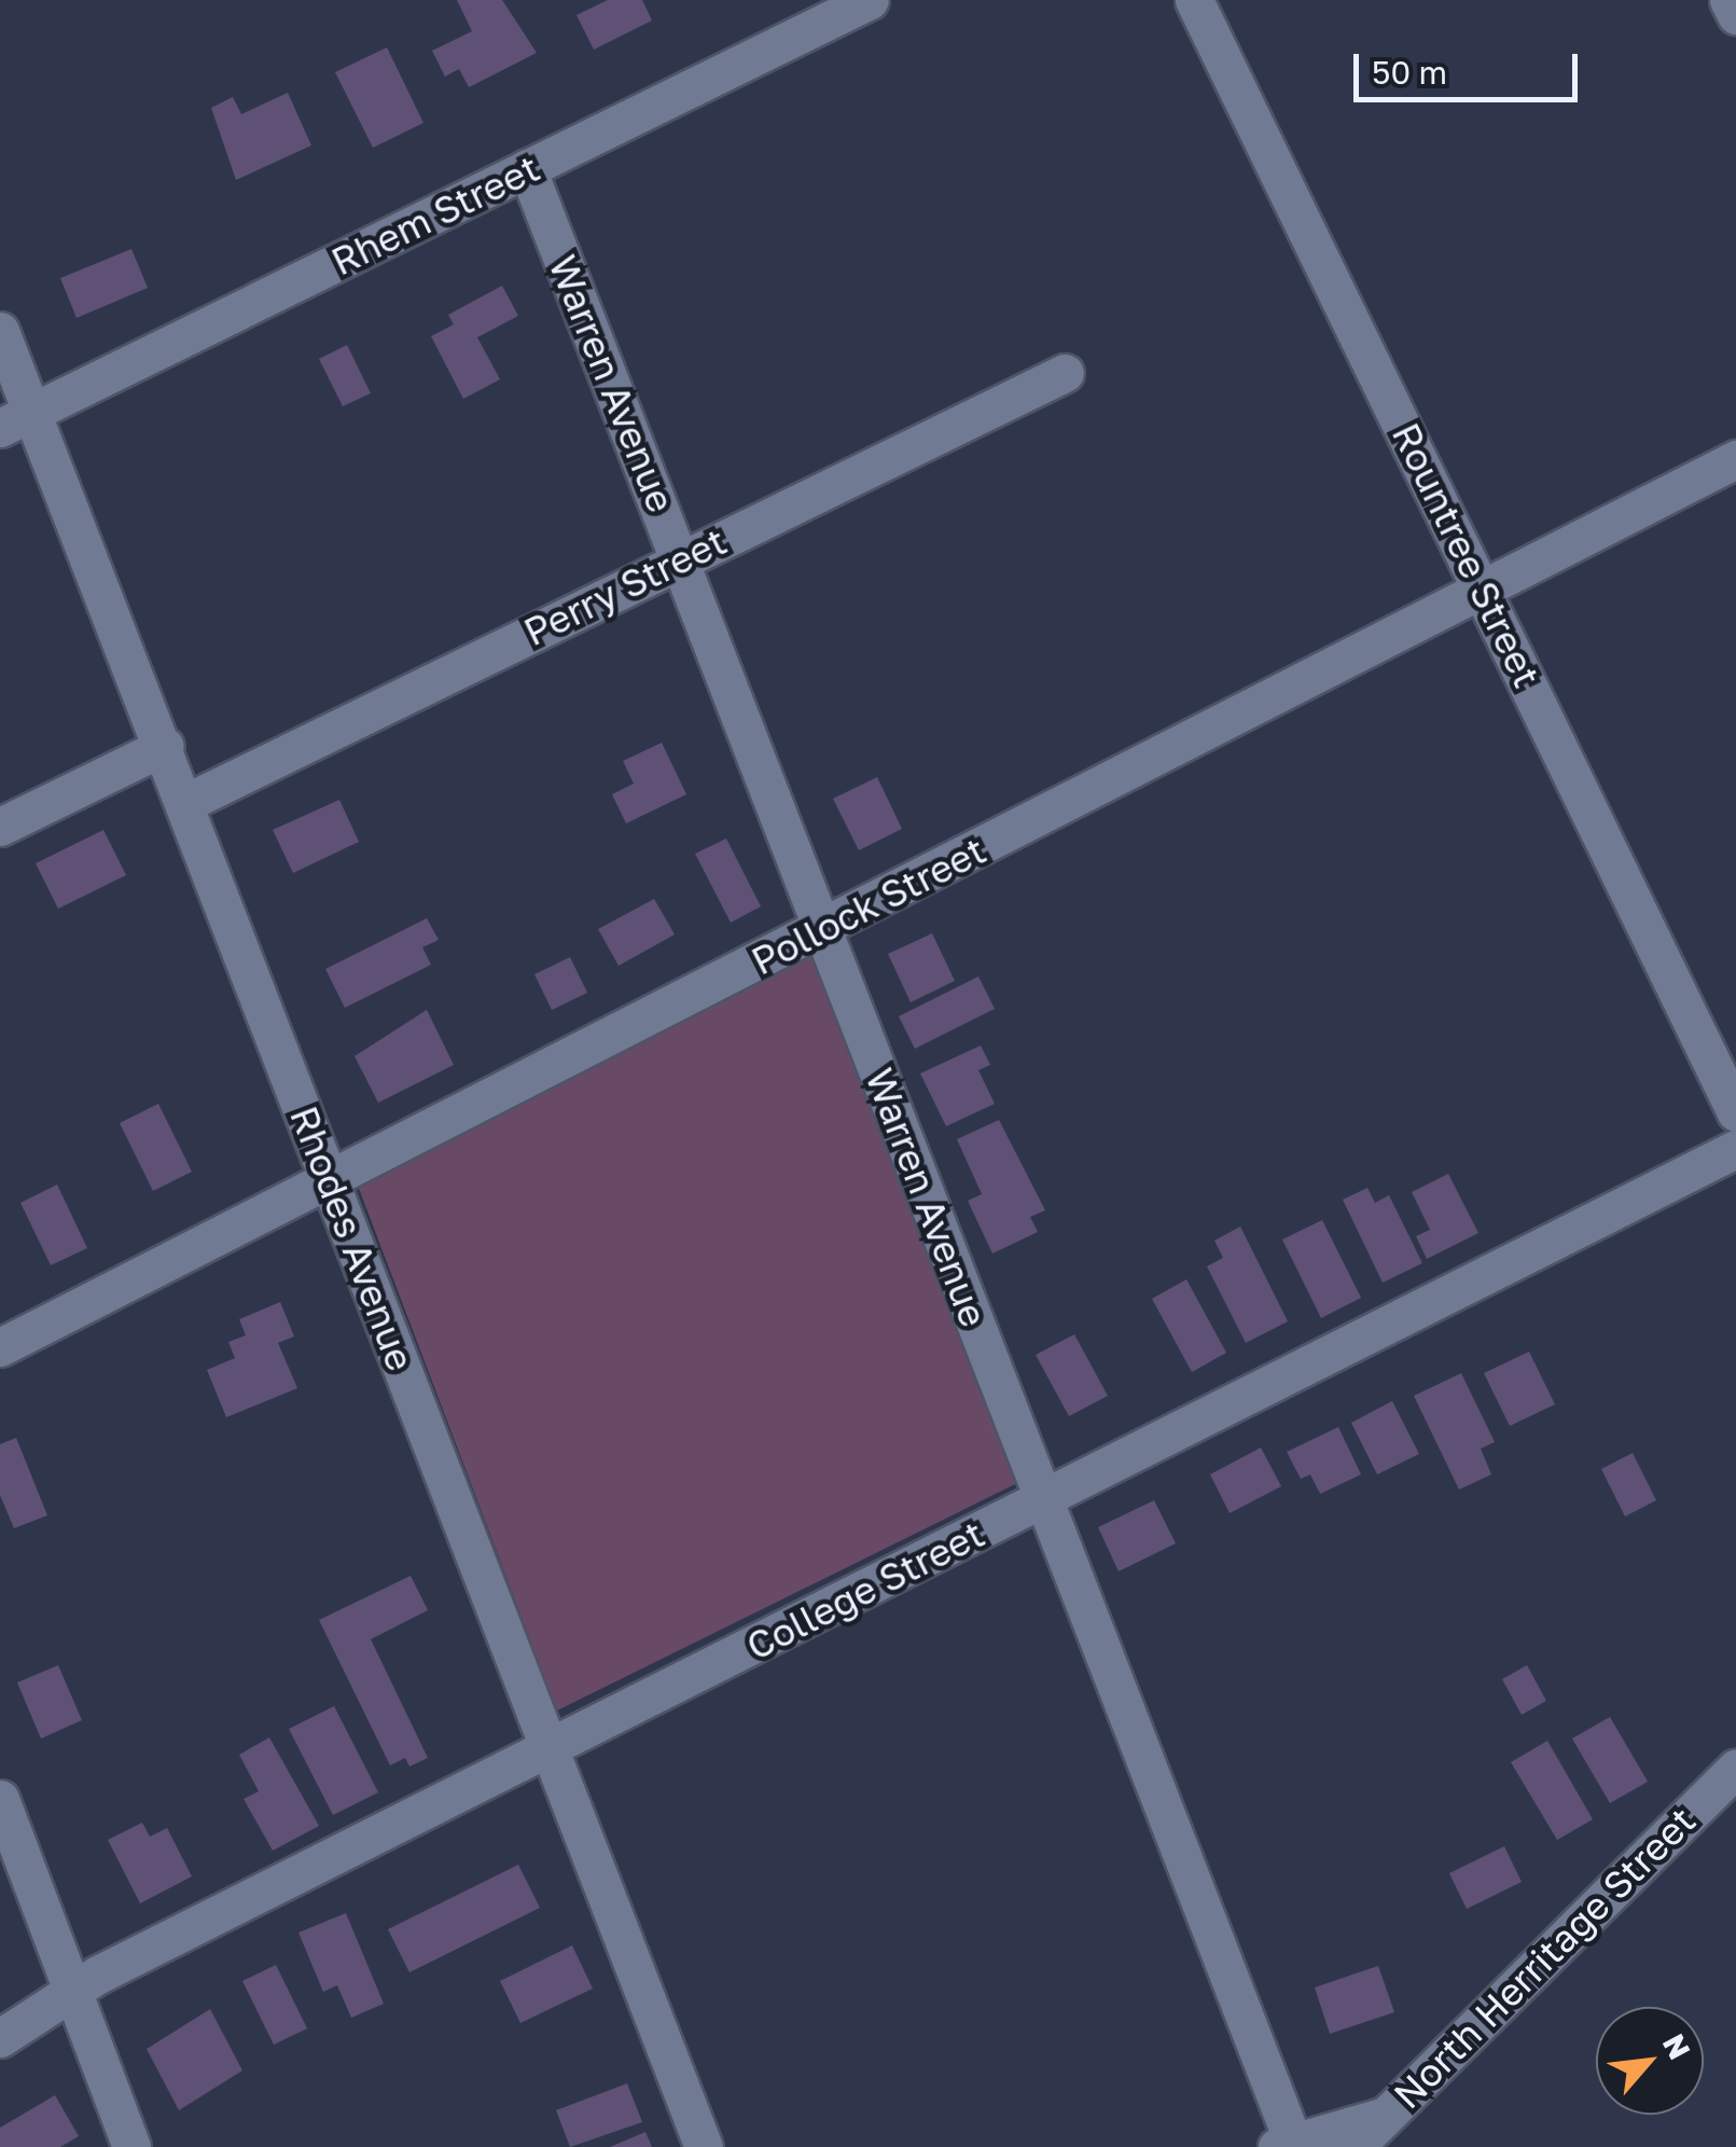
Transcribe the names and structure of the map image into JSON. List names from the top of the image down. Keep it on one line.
{"streets":{"street":["Rhem Street","Warren Avenue","Rountree Street","Perry Street","Pollock Street","Rhodes Avenue","College Street","North Herritage Street"]},"crossings":[["Rhem Street","Warren Avenue"],["Rhem Street","Rhodes Avenue"],["Warren Avenue","Perry Street"],["Warren Avenue","Pollock Street"],["Warren Avenue","College Street"],["Warren Avenue","North Herritage Street"],["Rountree Street","Pollock Street"],["Perry Street","Rhodes Avenue"],["Pollock Street","Rhodes Avenue"],["Rhodes Avenue","College Street"]],"scale_bar":"50 m","north":"top right"}
